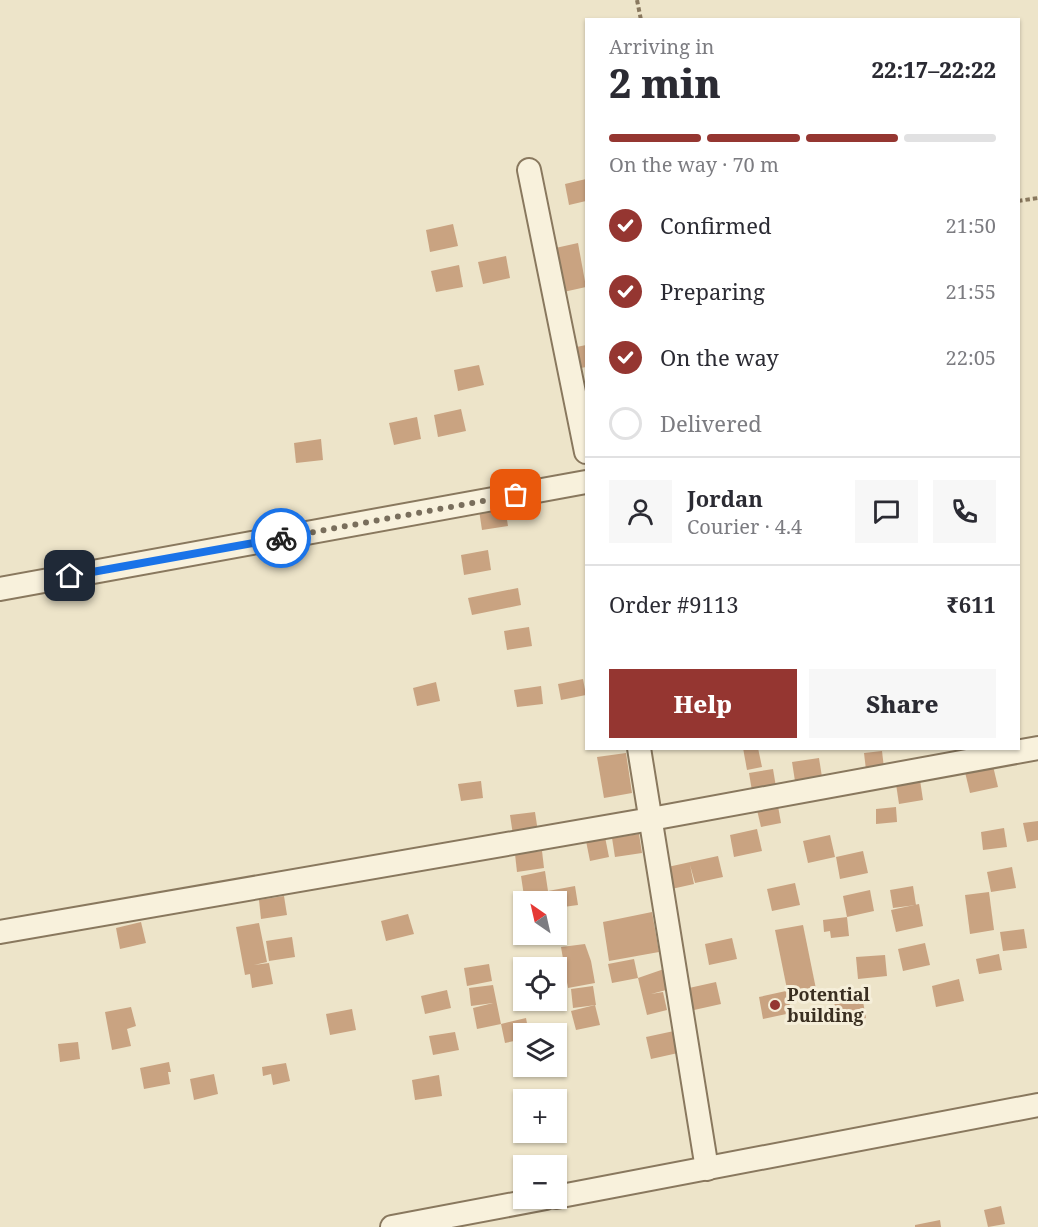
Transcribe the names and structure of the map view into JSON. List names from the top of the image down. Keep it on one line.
{"places":["Potential building"],"north":"top left","page":{"heading":["2 min","Arriving in","22:17–22:22"],"panel":["Jordan","Courier · 4.4","Order #9113","₹611"],"bar":"On the way · 70 m","list":[["Confirmed","21:50"],["Preparing","21:55"],["On the way","22:05"],"Delivered"],"buttons":["Help","Share"],"map_buttons":["+","−"]}}
